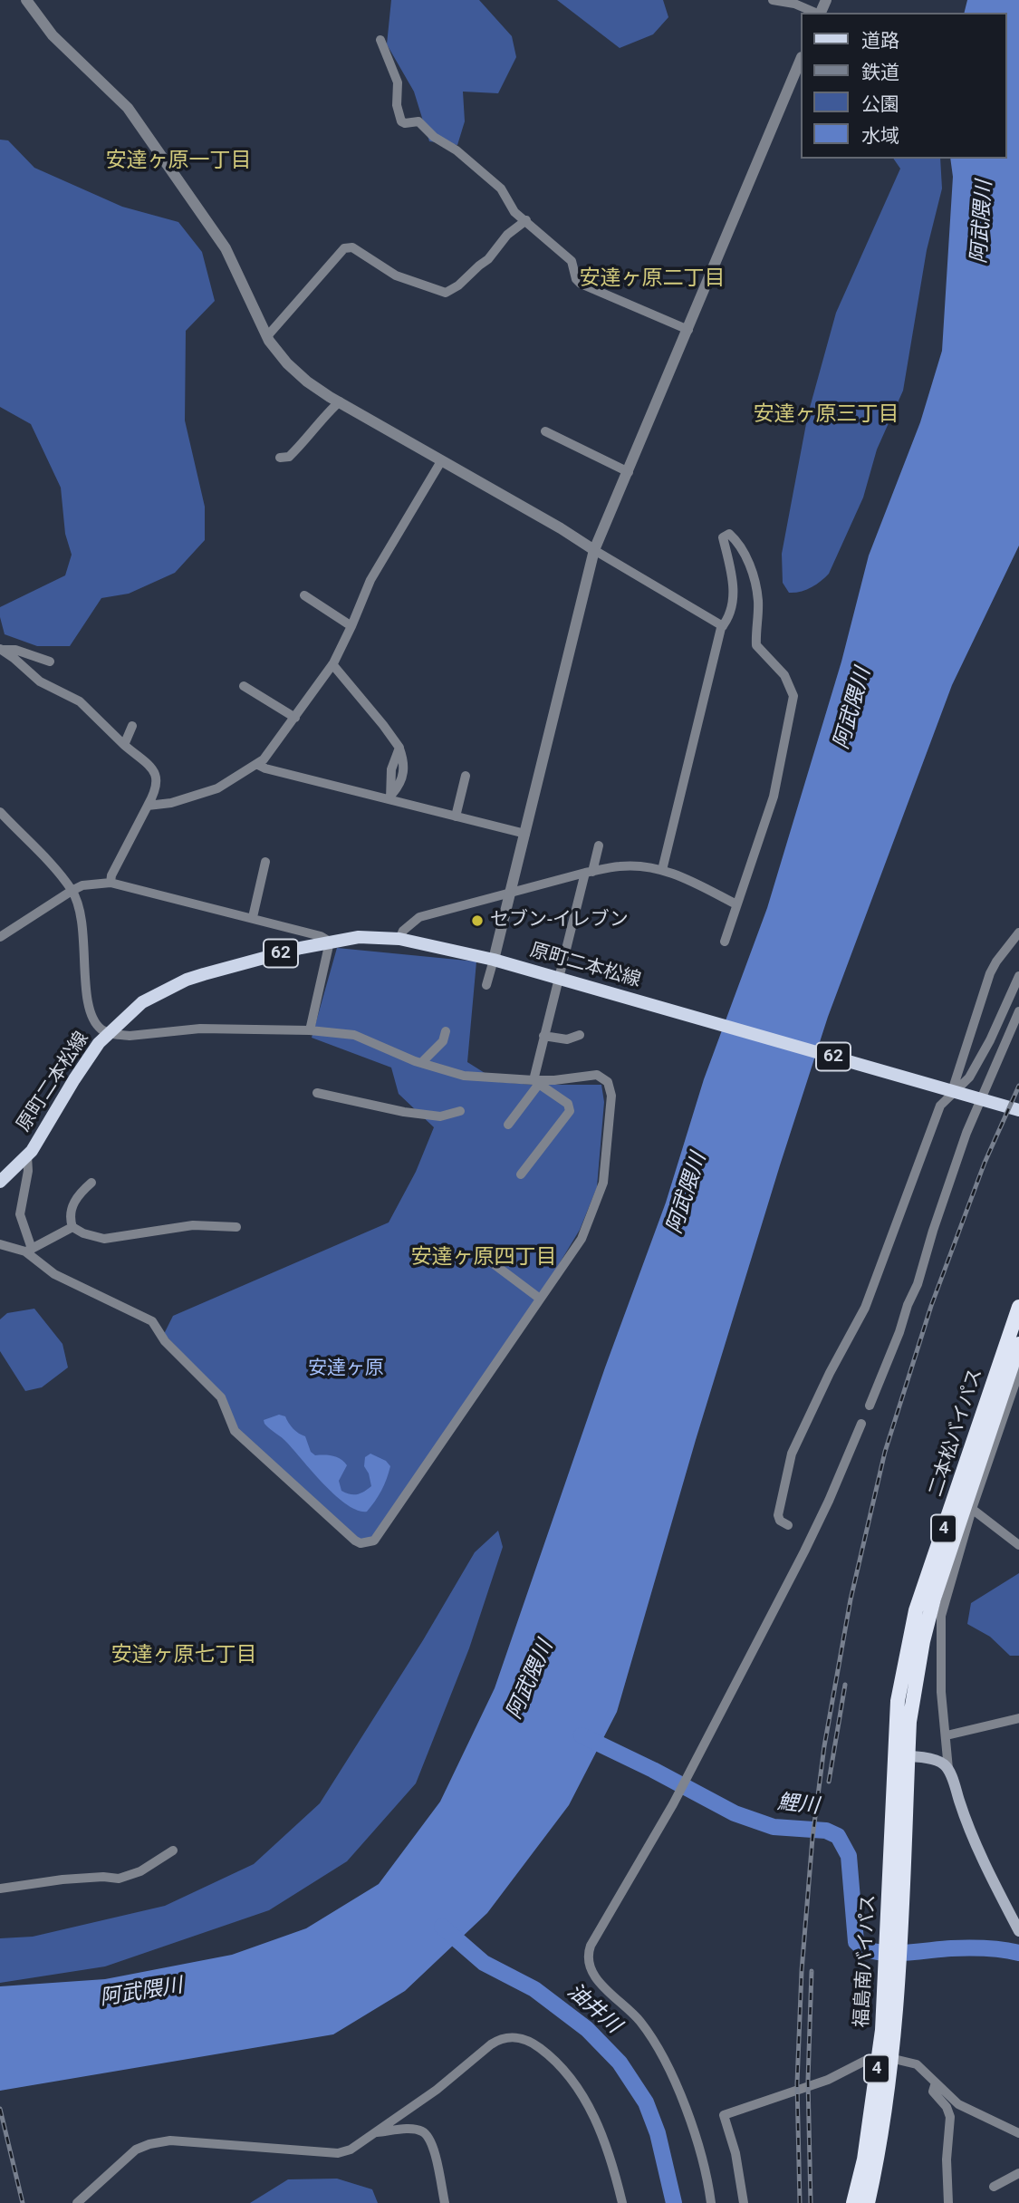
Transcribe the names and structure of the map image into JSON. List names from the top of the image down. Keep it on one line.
{"streets":{"highway":["二本松バイパス","4","福島南バイパス"],"main road":["62","原町二本松線"]},"crossings":[["二本松バイパス","福島南バイパス"]],"districts":["安達ヶ原一丁目","安達ヶ原二丁目","安達ヶ原三丁目","安達ヶ原四丁目","安達ヶ原七丁目"],"water":["阿武隈川","鯉川","油井川"],"parks":["安達ヶ原"],"places":["セブン-イレブン"],"legend":["道路","鉄道","公園","水域"]}
